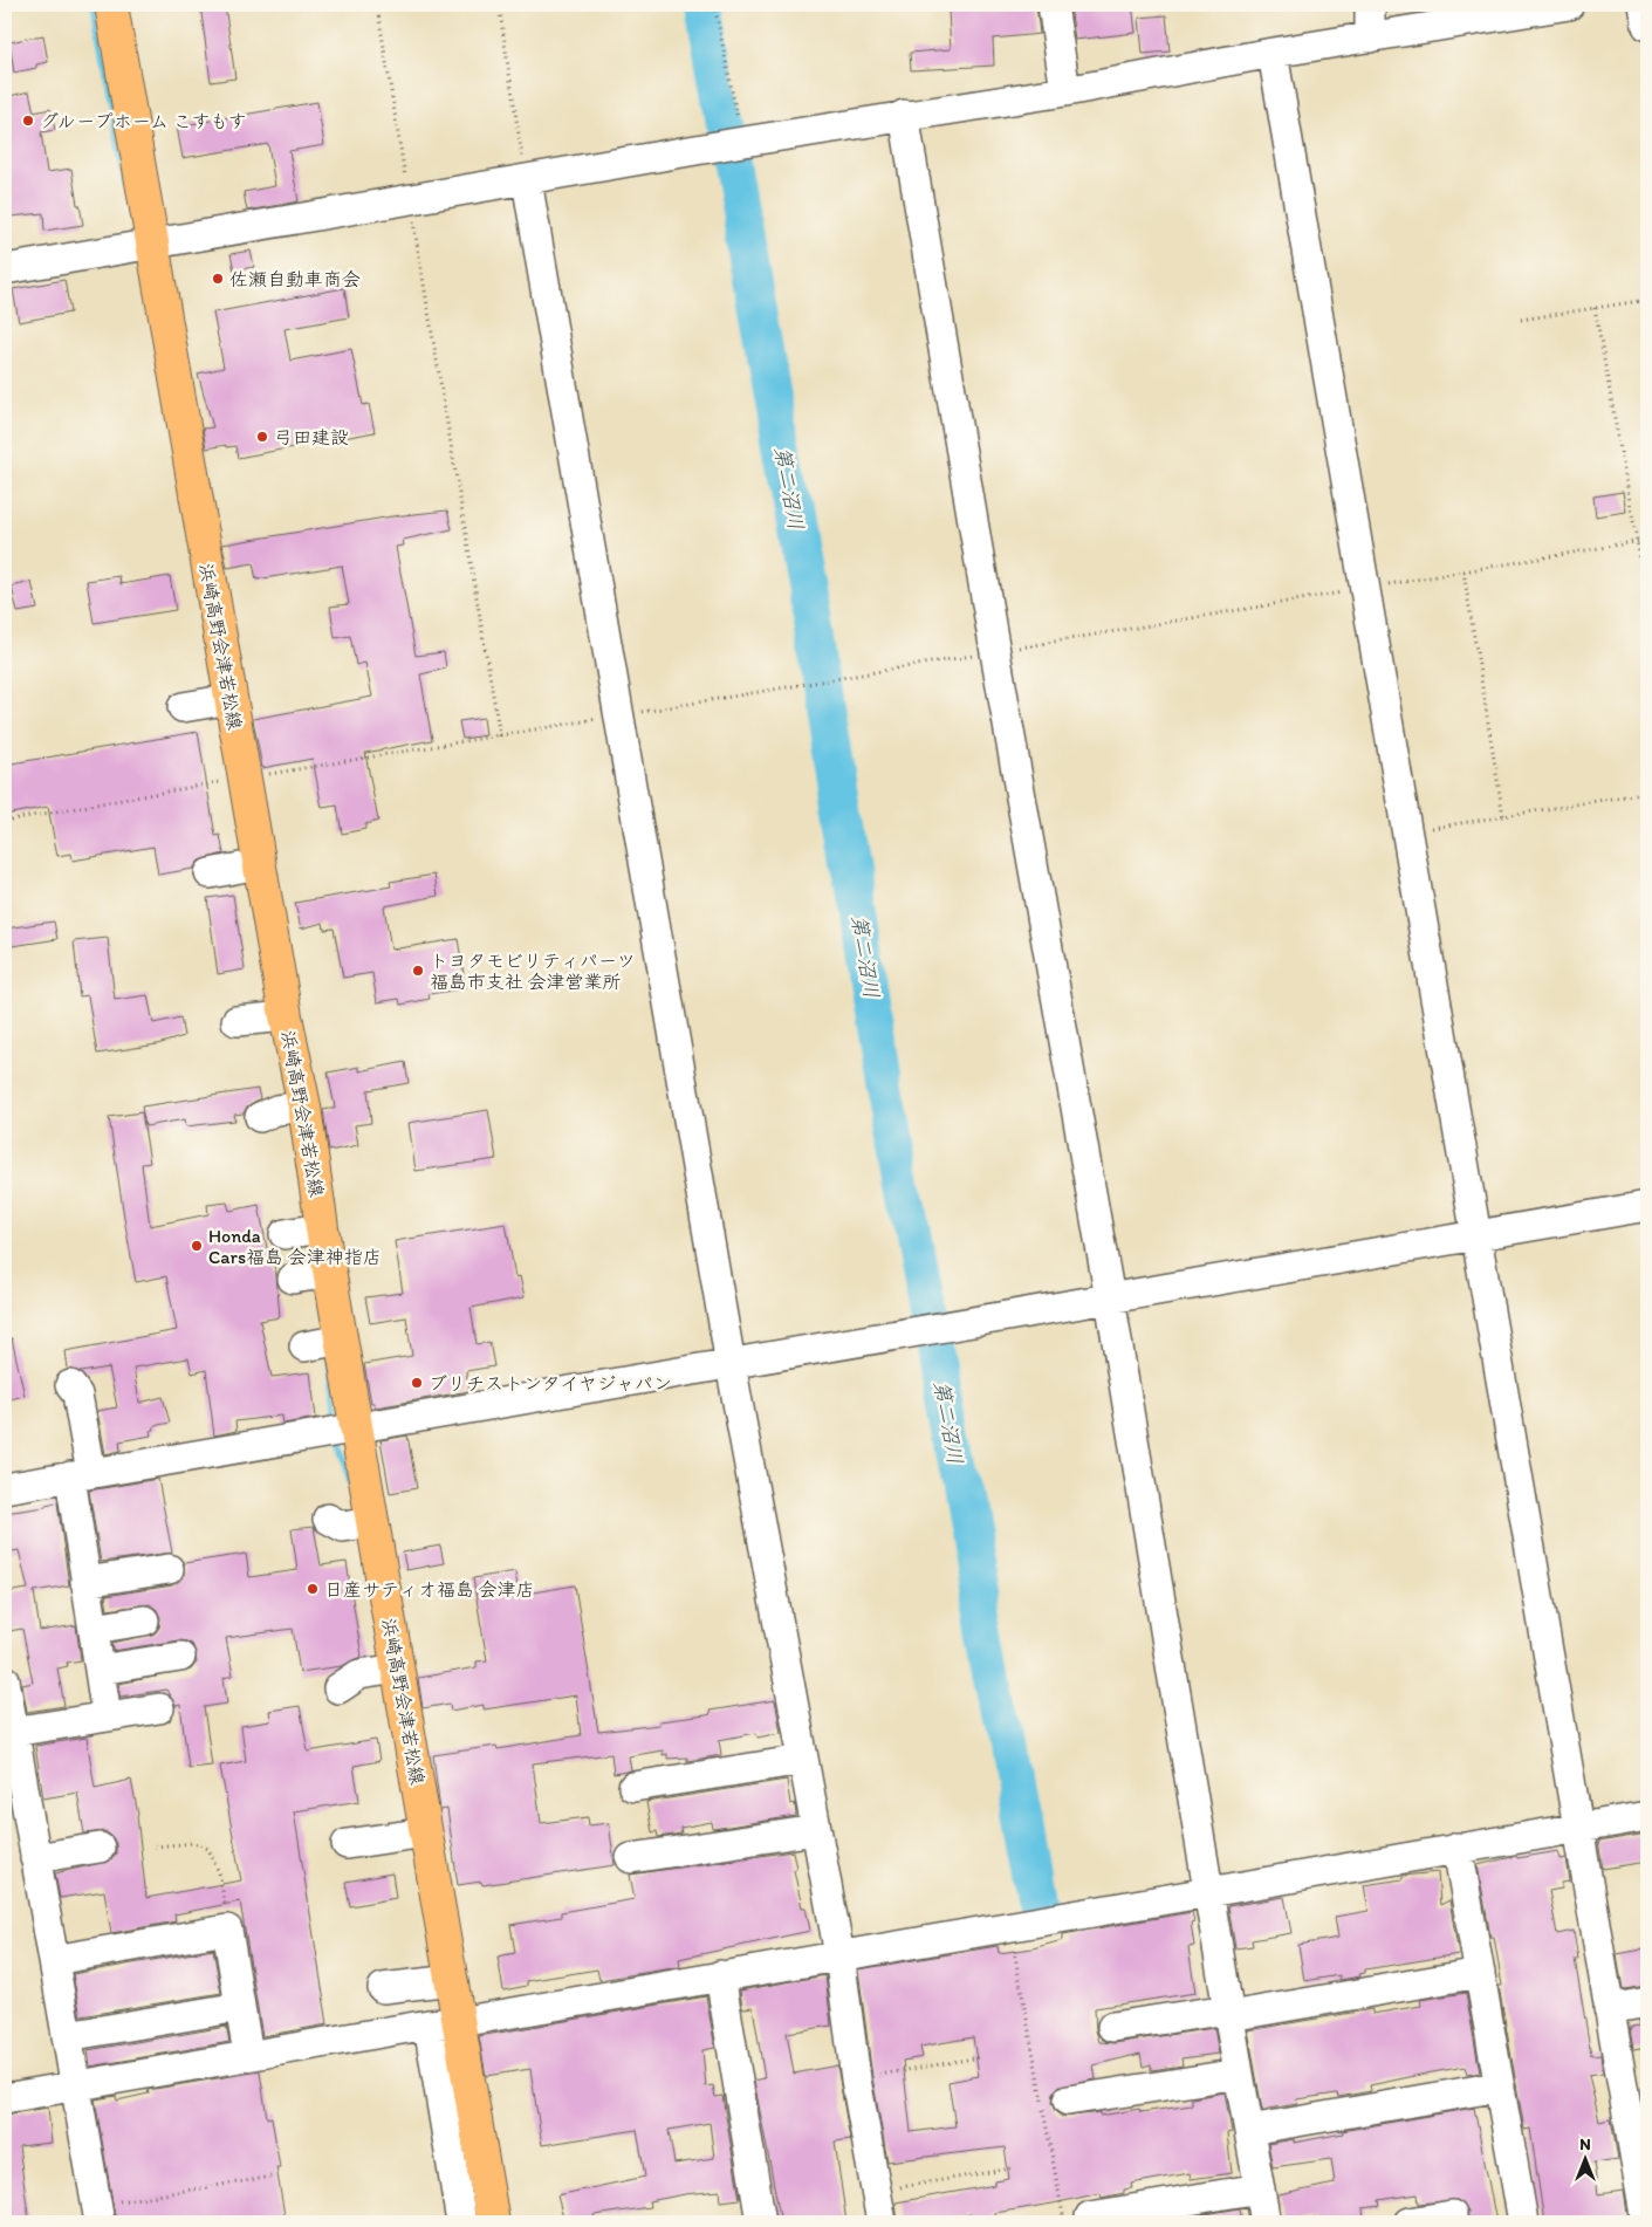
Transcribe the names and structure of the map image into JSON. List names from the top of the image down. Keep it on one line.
{"streets":{"main road":["浜崎高野会津若松線"]},"water":["第二沼川"],"places":["グループホーム こすもす","佐瀬自動車商会","弓田建設","トヨタモビリティパーツ 福島市支社 会津営業所","Honda Cars福島 会津神指店","ブリチストンタイヤジャパン","日産サティオ福島 会津店"],"north":"top"}
